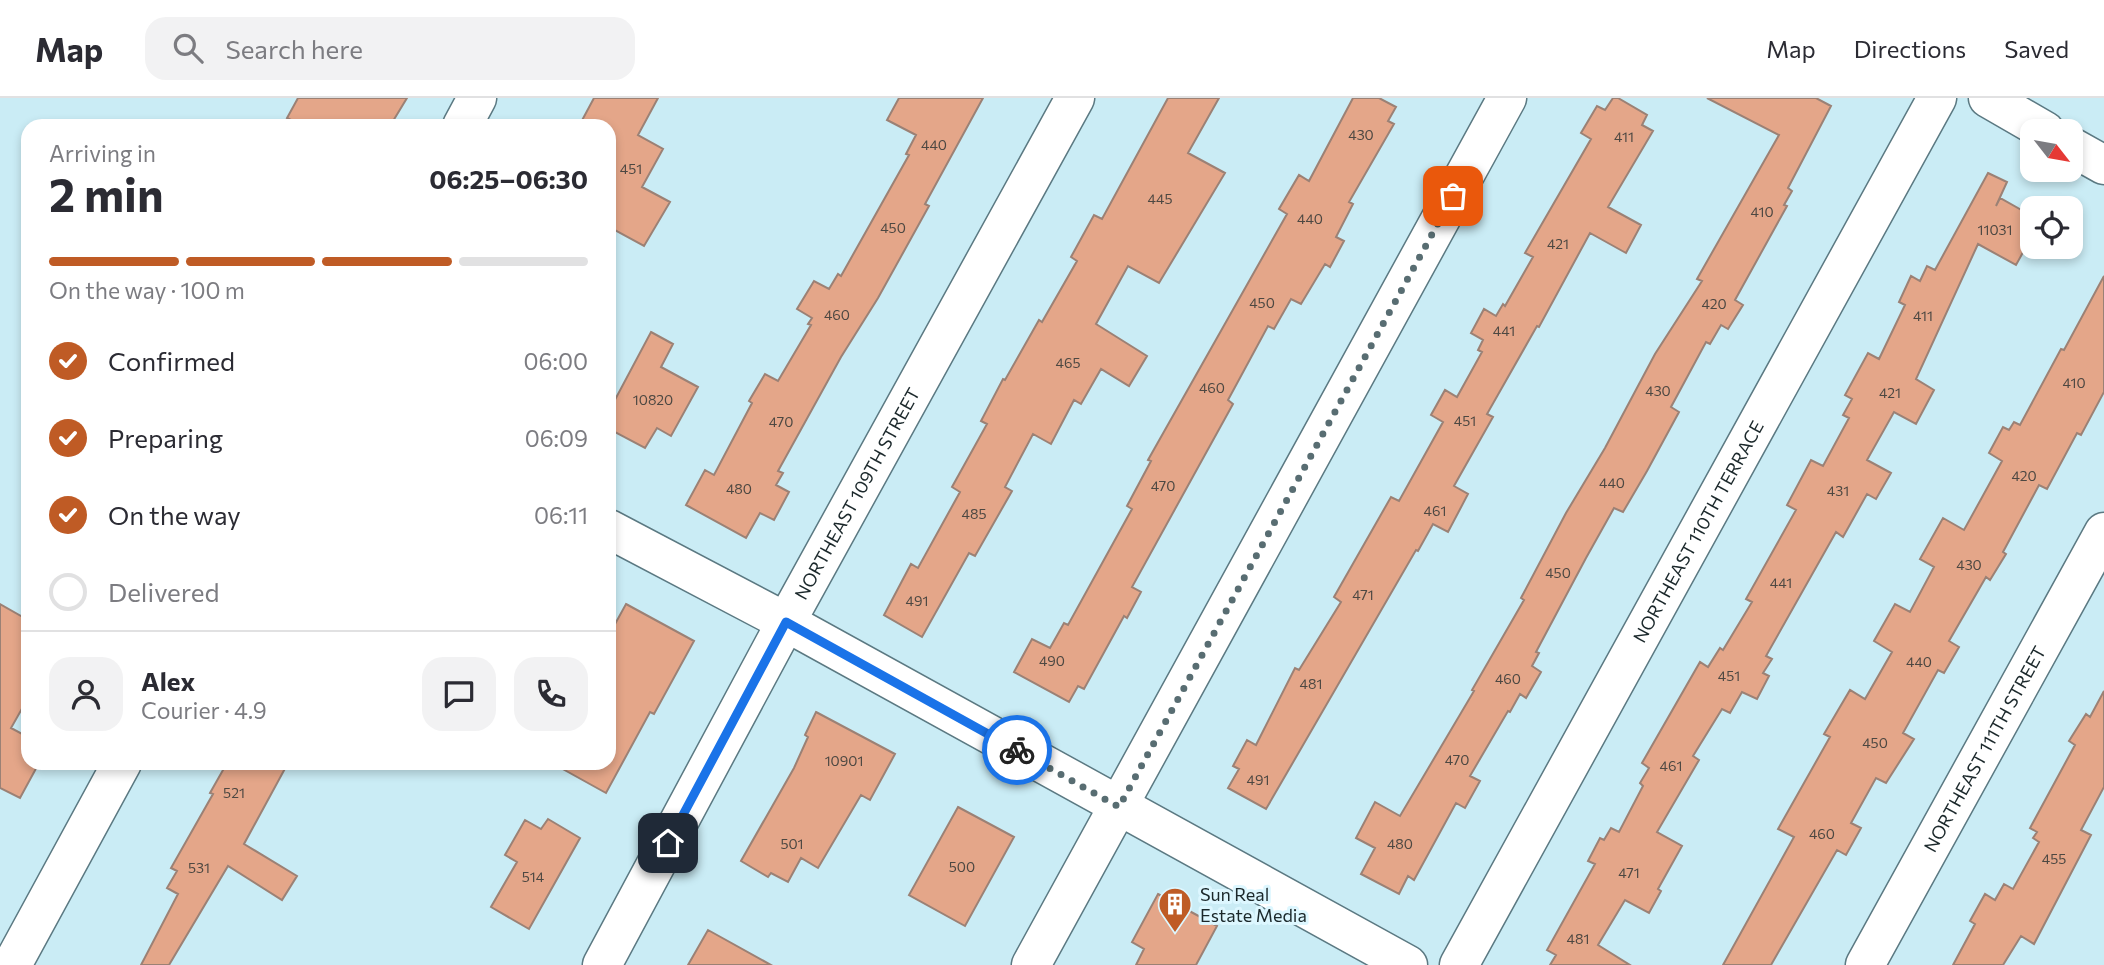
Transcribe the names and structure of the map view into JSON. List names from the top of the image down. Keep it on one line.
{"streets":{"street":["NORTHEAST 109TH STREET","NORTHEAST 110TH TERRACE","NORTHEAST 111TH STREET"]},"places":{"building":["Sun Real Estate Media"]},"house_numbers":["430","411","440","451","445","410","440","450","11031","421","450","420","460","411","441","465","410","460","430","421","10820","451","470","420","440","470","480","431","461","485","430","450","441","471","491","490","440","451","460","481","450","470","10901","461","491","521","460","501","480","455","500","531","471","514","481"],"north":"bottom right","page":{"header":"Map","search":"Search here","nav":["Map","Directions","Saved"],"heading":["2 min","Arriving in","06:25–06:30"],"panel":["Alex","Courier · 4.9"],"bar":"On the way · 100 m","list":[["Confirmed","06:00"],["Preparing","06:09"],["On the way","06:11"],"Delivered"]}}
